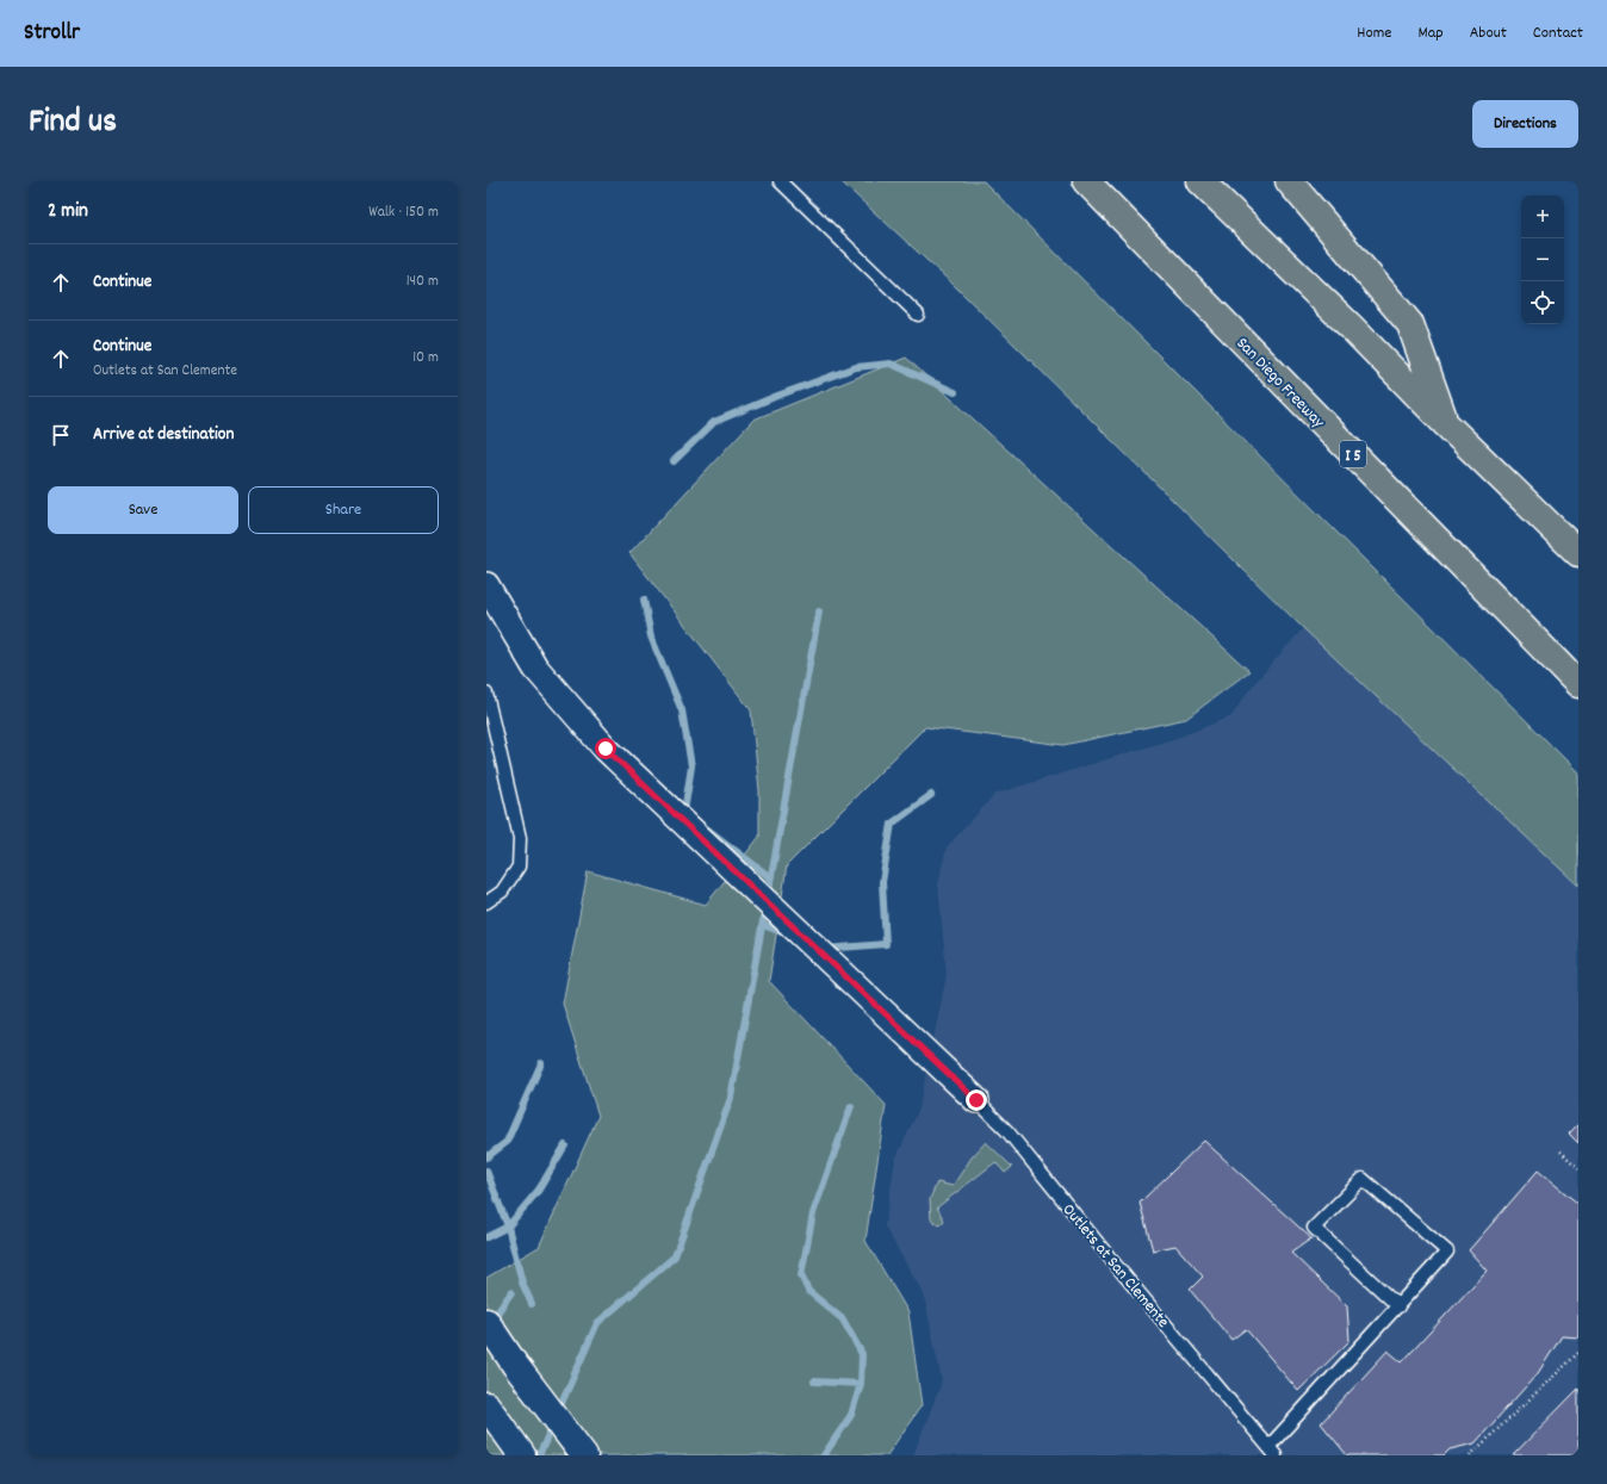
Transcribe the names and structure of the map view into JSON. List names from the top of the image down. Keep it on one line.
{"streets":{"highway":["San Diego Freeway","I 5"],"street":["Outlets at San Clemente"]},"page":{"header":"Strollr","nav":["Home","Map","About","Contact"],"title":"Find us","buttons":["Directions",["Save","Share"]],"heading":["2 min","Walk · 150 m"],"map_buttons":["+","−"],"list":[["Continue","140 m"],["Continue","Outlets at San Clemente","10 m"],"Arrive at destination"]}}
